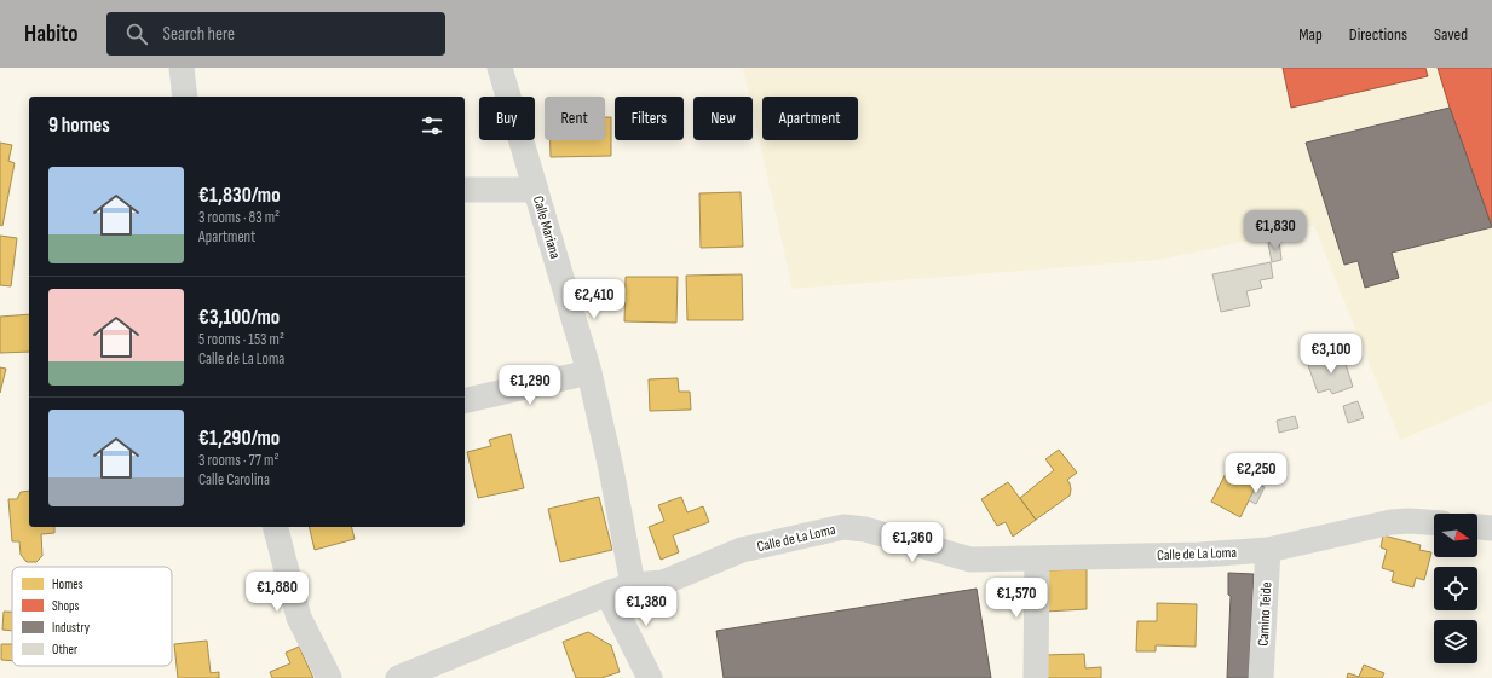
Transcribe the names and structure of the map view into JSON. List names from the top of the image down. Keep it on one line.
{"streets":{"street":["Calle Mariana","Calle de La Loma","Camino Teide"]},"crossings":[["Calle Mariana","Calle de La Loma"],["Calle de La Loma","Camino Teide"]],"legend":["Homes","Shops","Industry","Other"],"north":"right","page":{"header":"Habito","search":"Search here","nav":["Map","Directions","Saved"],"chip":["Buy","Rent","Filters","New","Apartment"],"heading":"9 homes","list":[{"name":"€1,830/mo","note":"3 rooms · 83 m² · Apartment"},{"name":"€3,100/mo","note":"5 rooms · 153 m² · Calle de La Loma"},{"name":"€1,290/mo","note":"3 rooms · 77 m² · Calle Carolina"}],"price":["€1,830","€2,410","€3,100","€1,290","€2,250","€1,360","€1,880","€1,570","€1,380"]}}
